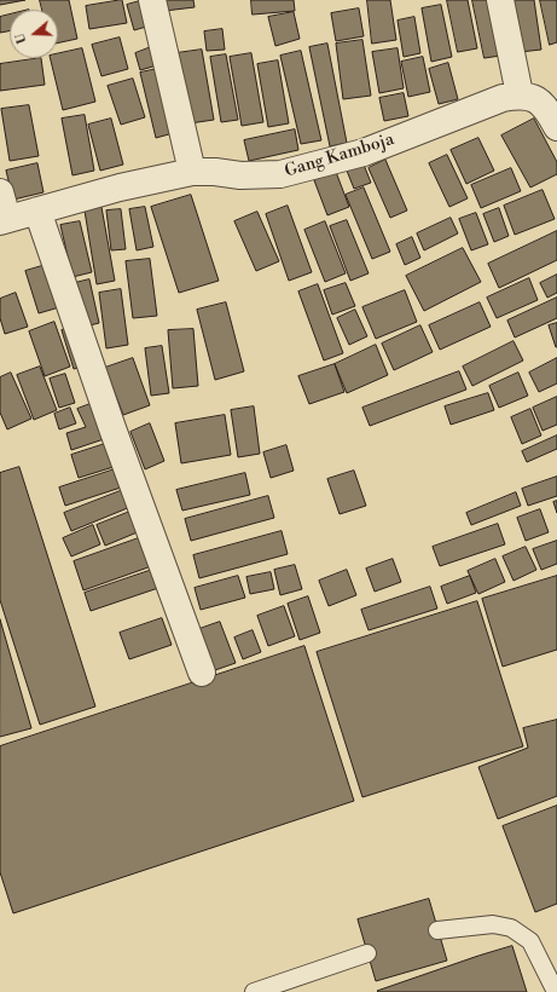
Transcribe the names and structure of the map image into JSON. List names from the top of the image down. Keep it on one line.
{"streets":{"street":["Gang Kamboja"]},"north":"left"}
